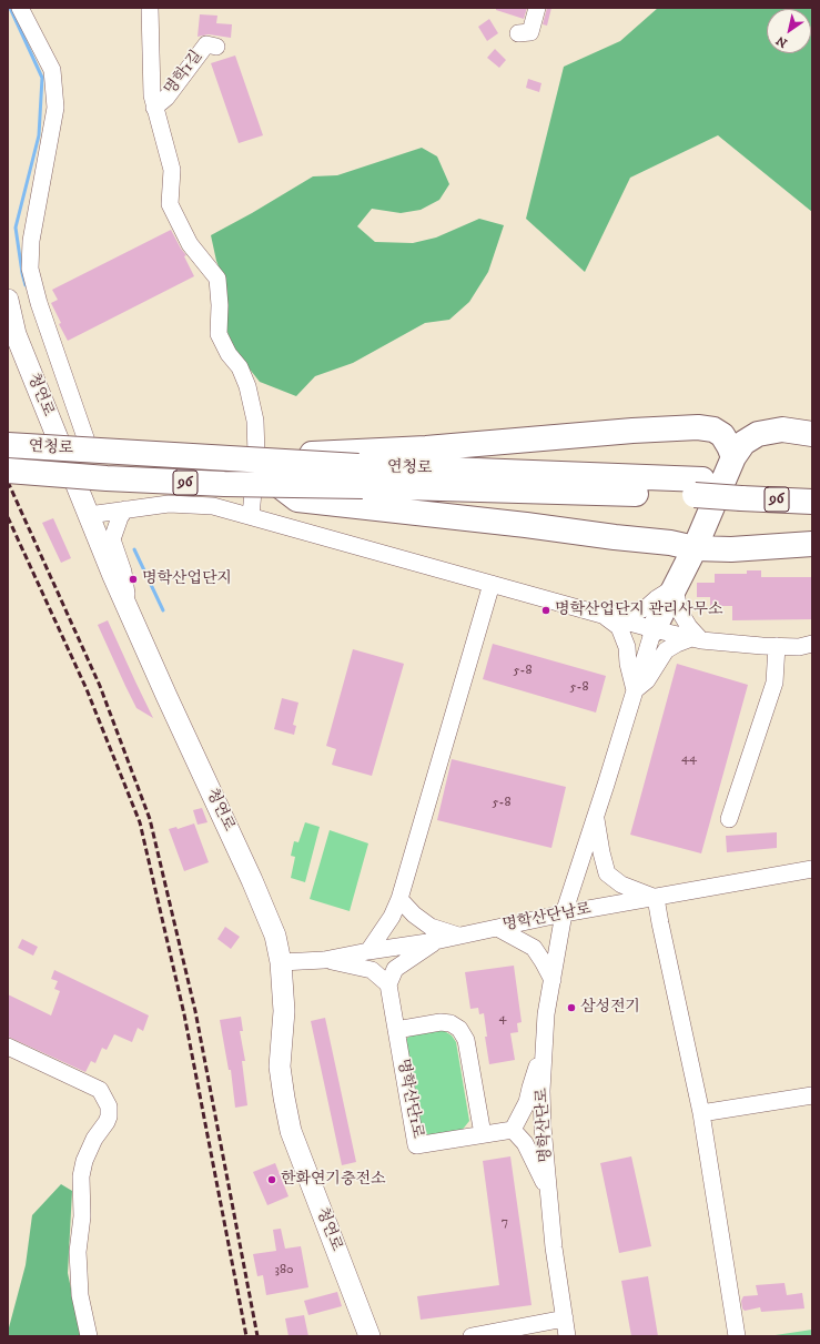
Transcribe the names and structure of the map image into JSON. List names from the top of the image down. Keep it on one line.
{"streets":{"highway":["연청로","96"],"main road":["청연로"],"street":["명학1길","명학산단남로","명학산단1로","명학산단로"]},"crossings":[["청연로","명학산단남로"],["명학산단남로","명학산단로"]],"places":["명학산업단지","명학산업단지 관리사무소","삼성전기","한화연기충전소"],"house_numbers":["5-8","5-8","44","5-8","4","7","380"],"north":"bottom left"}
